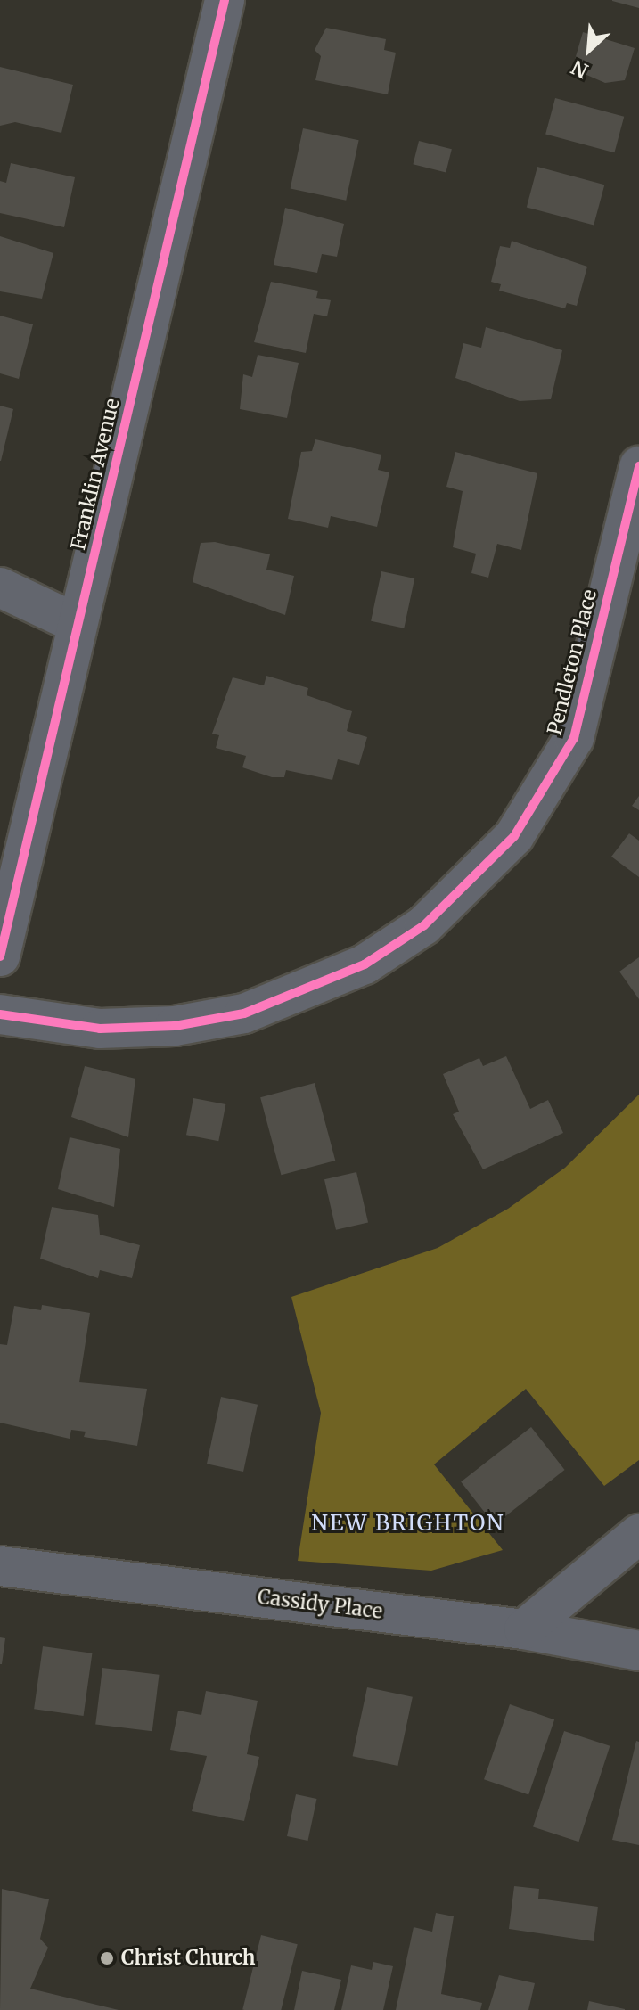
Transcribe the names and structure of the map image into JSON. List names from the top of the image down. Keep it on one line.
{"streets":{"street":["Franklin Avenue","Pendleton Place","Cassidy Place"]},"districts":["NEW BRIGHTON"],"places":["Christ Church"],"north":"bottom left"}
